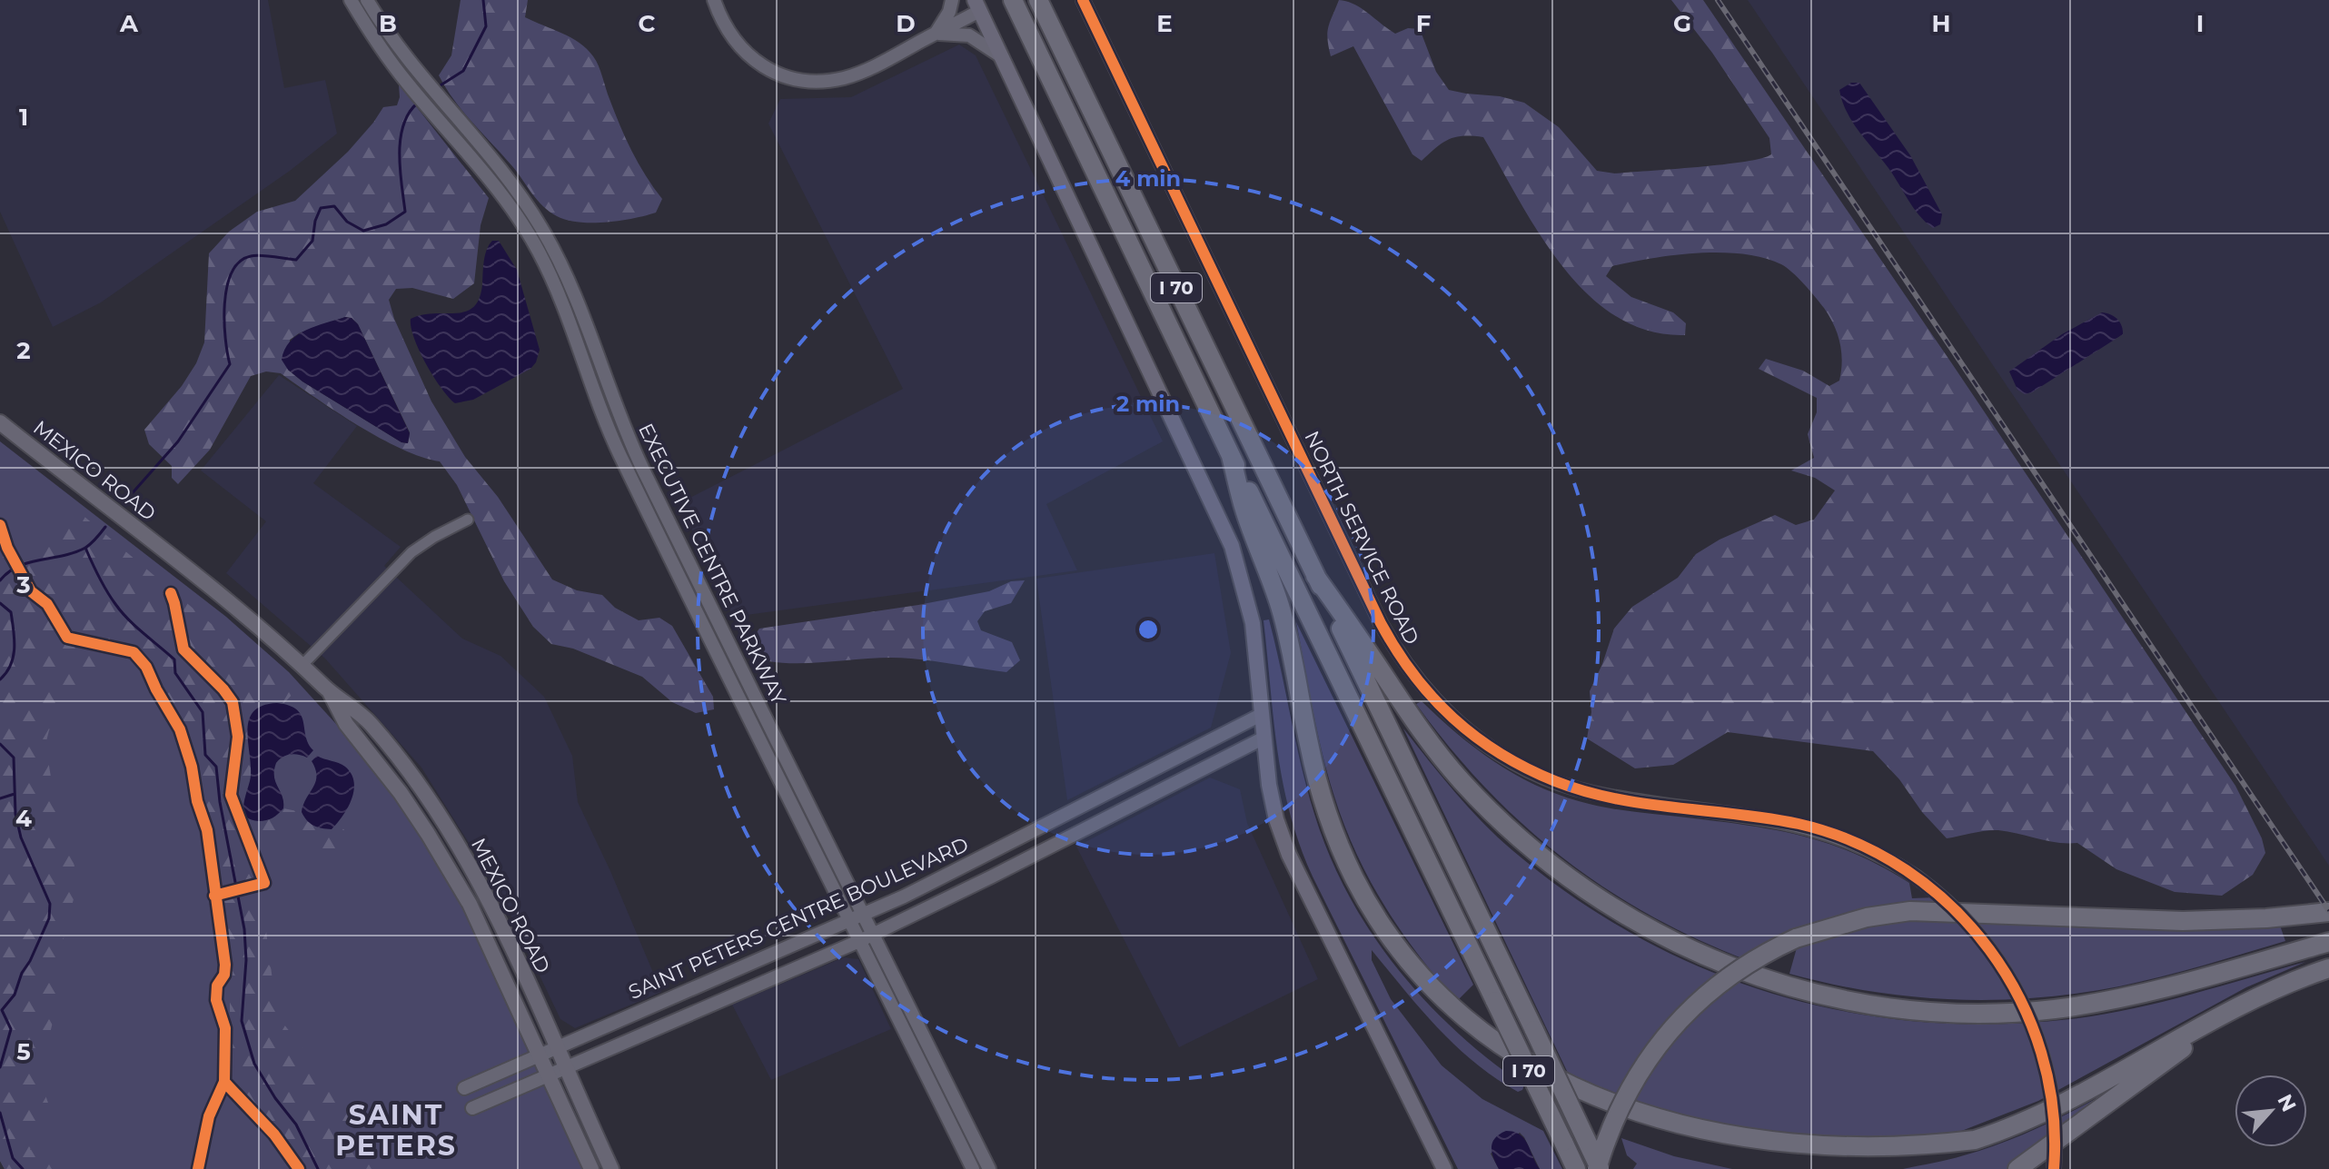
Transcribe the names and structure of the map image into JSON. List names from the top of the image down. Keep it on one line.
{"streets":{"highway":["I 70"],"main road":["MEXICO ROAD"],"street":["NORTH SERVICE ROAD","EXECUTIVE CENTRE PARKWAY","SAINT PETERS CENTRE BOULEVARD"]},"crossings":[["MEXICO ROAD","SAINT PETERS CENTRE BOULEVARD"],["EXECUTIVE CENTRE PARKWAY","SAINT PETERS CENTRE BOULEVARD"]],"districts":["SAINT PETERS"],"north":"top right","grid":{"columns":["A","B","C","D","E","F","G","H","I"],"rows":["1","2","3","4","5"]},"rings":["4 min","2 min"]}
